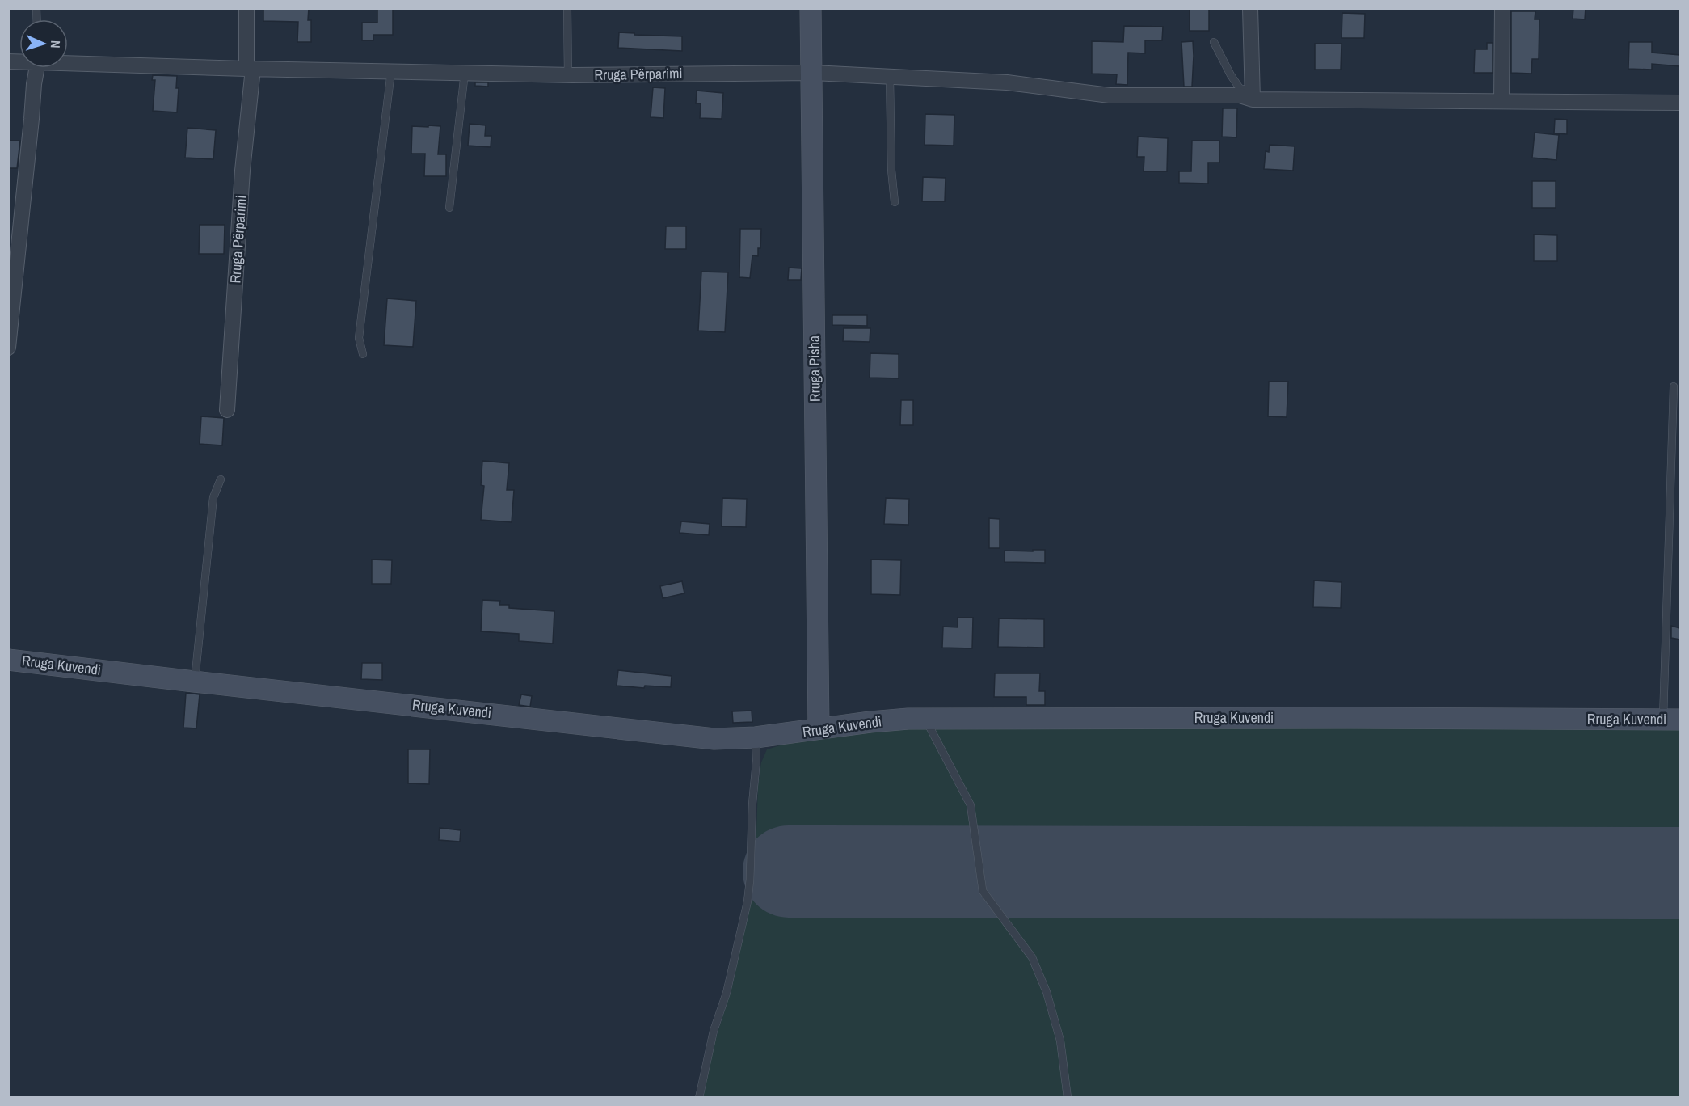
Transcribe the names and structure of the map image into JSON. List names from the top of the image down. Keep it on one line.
{"streets":{"street":["Rruga Përparimi","Rruga Pisha","Rruga Kuvendi"]},"crossings":[["Rruga Përparimi","Rruga Pisha"],["Rruga Pisha","Rruga Kuvendi"]],"north":"right"}
